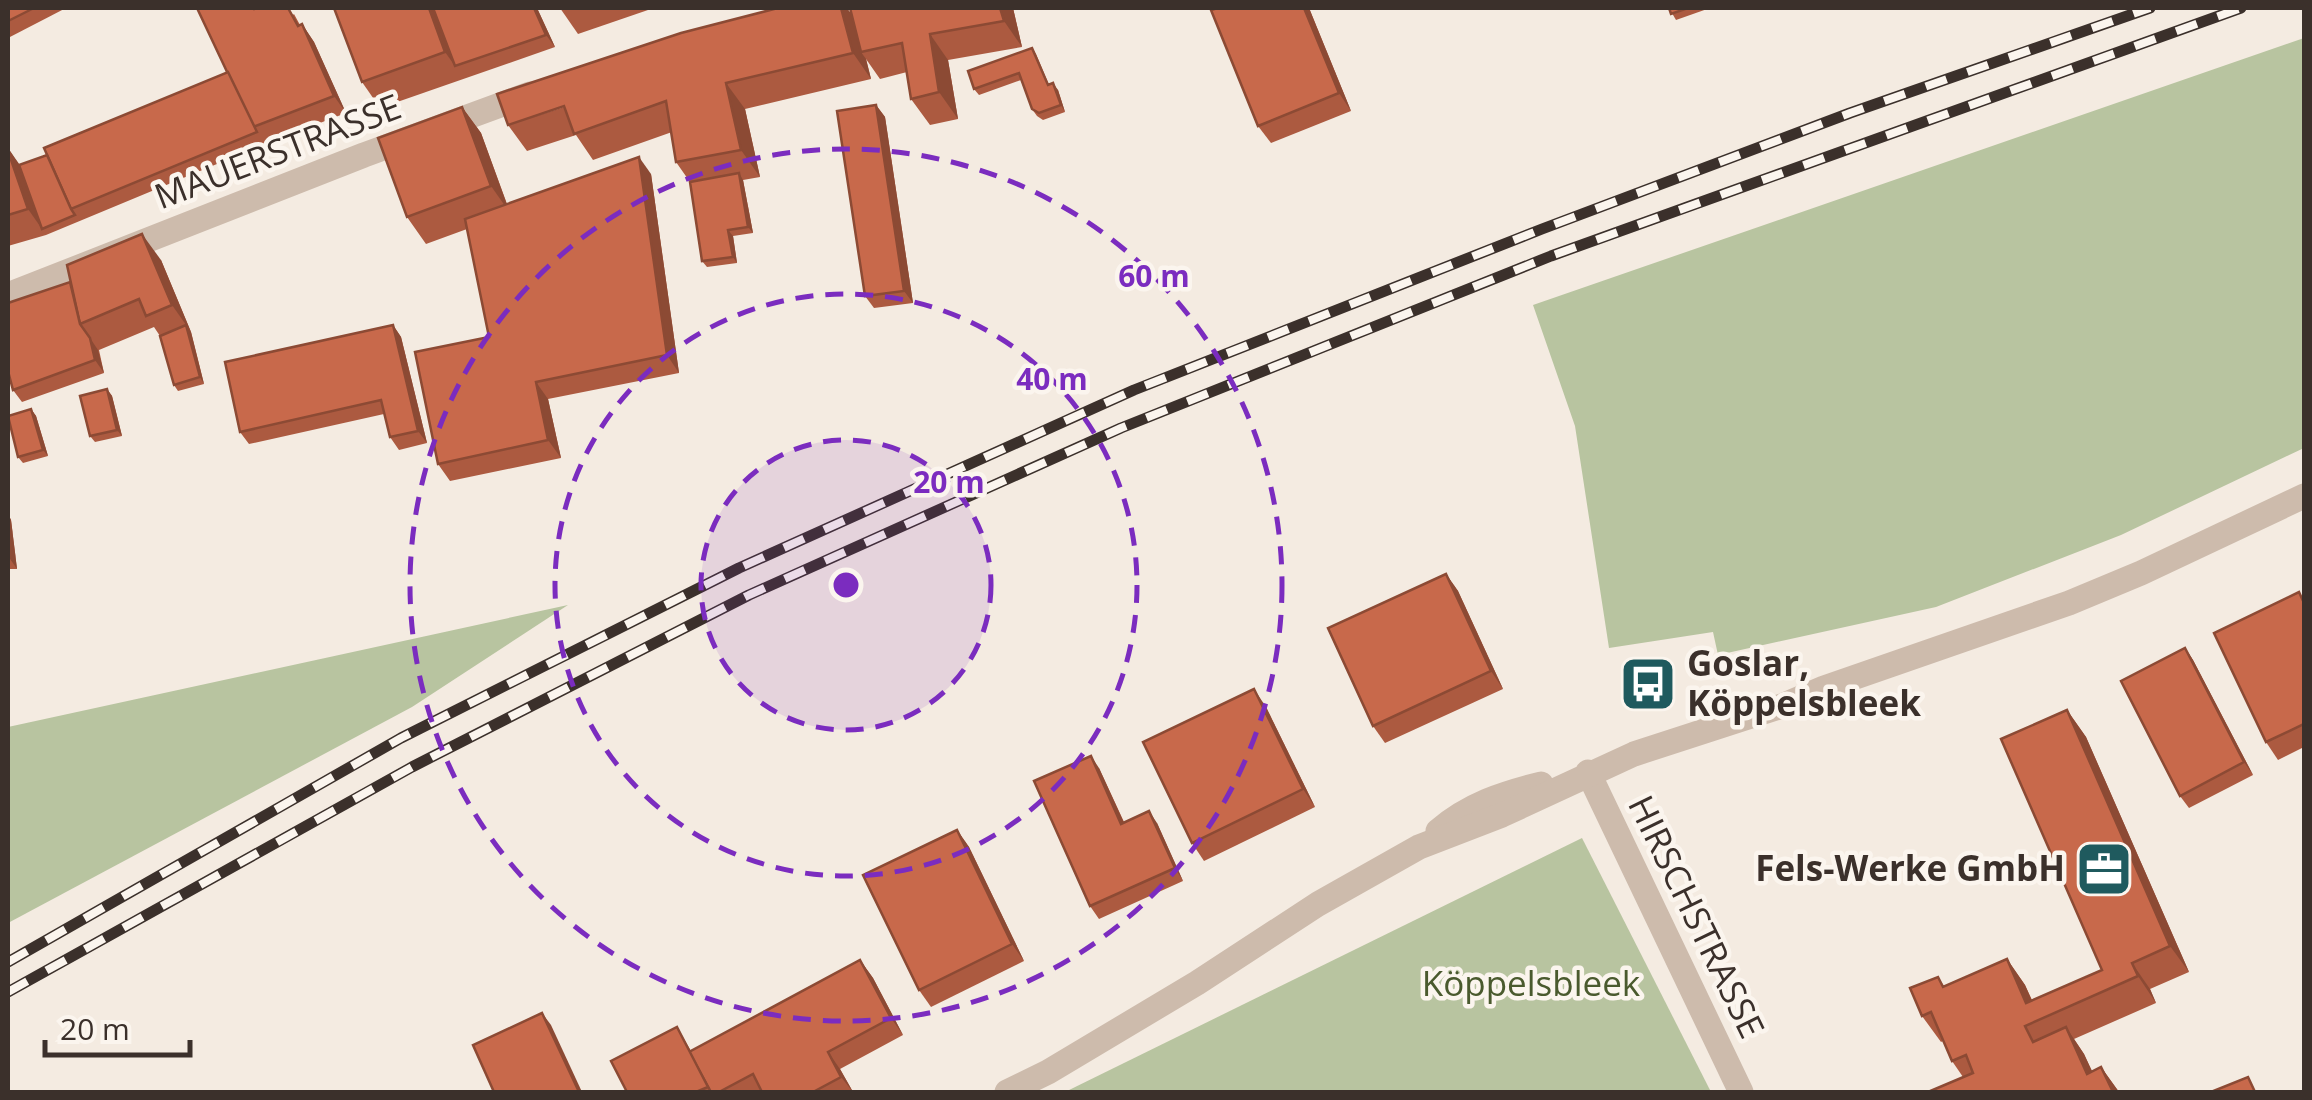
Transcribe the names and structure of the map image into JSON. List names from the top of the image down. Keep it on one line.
{"streets":{"street":["MAUERSTRASSE","HIRSCHSTRASSE"]},"parks":["Köppelsbleek"],"places":{"bus stop":["Goslar, Köppelsbleek"],"office":["Fels-Werke GmbH"]},"scale_bar":"20 m","rings":["60 m","40 m","20 m"]}
